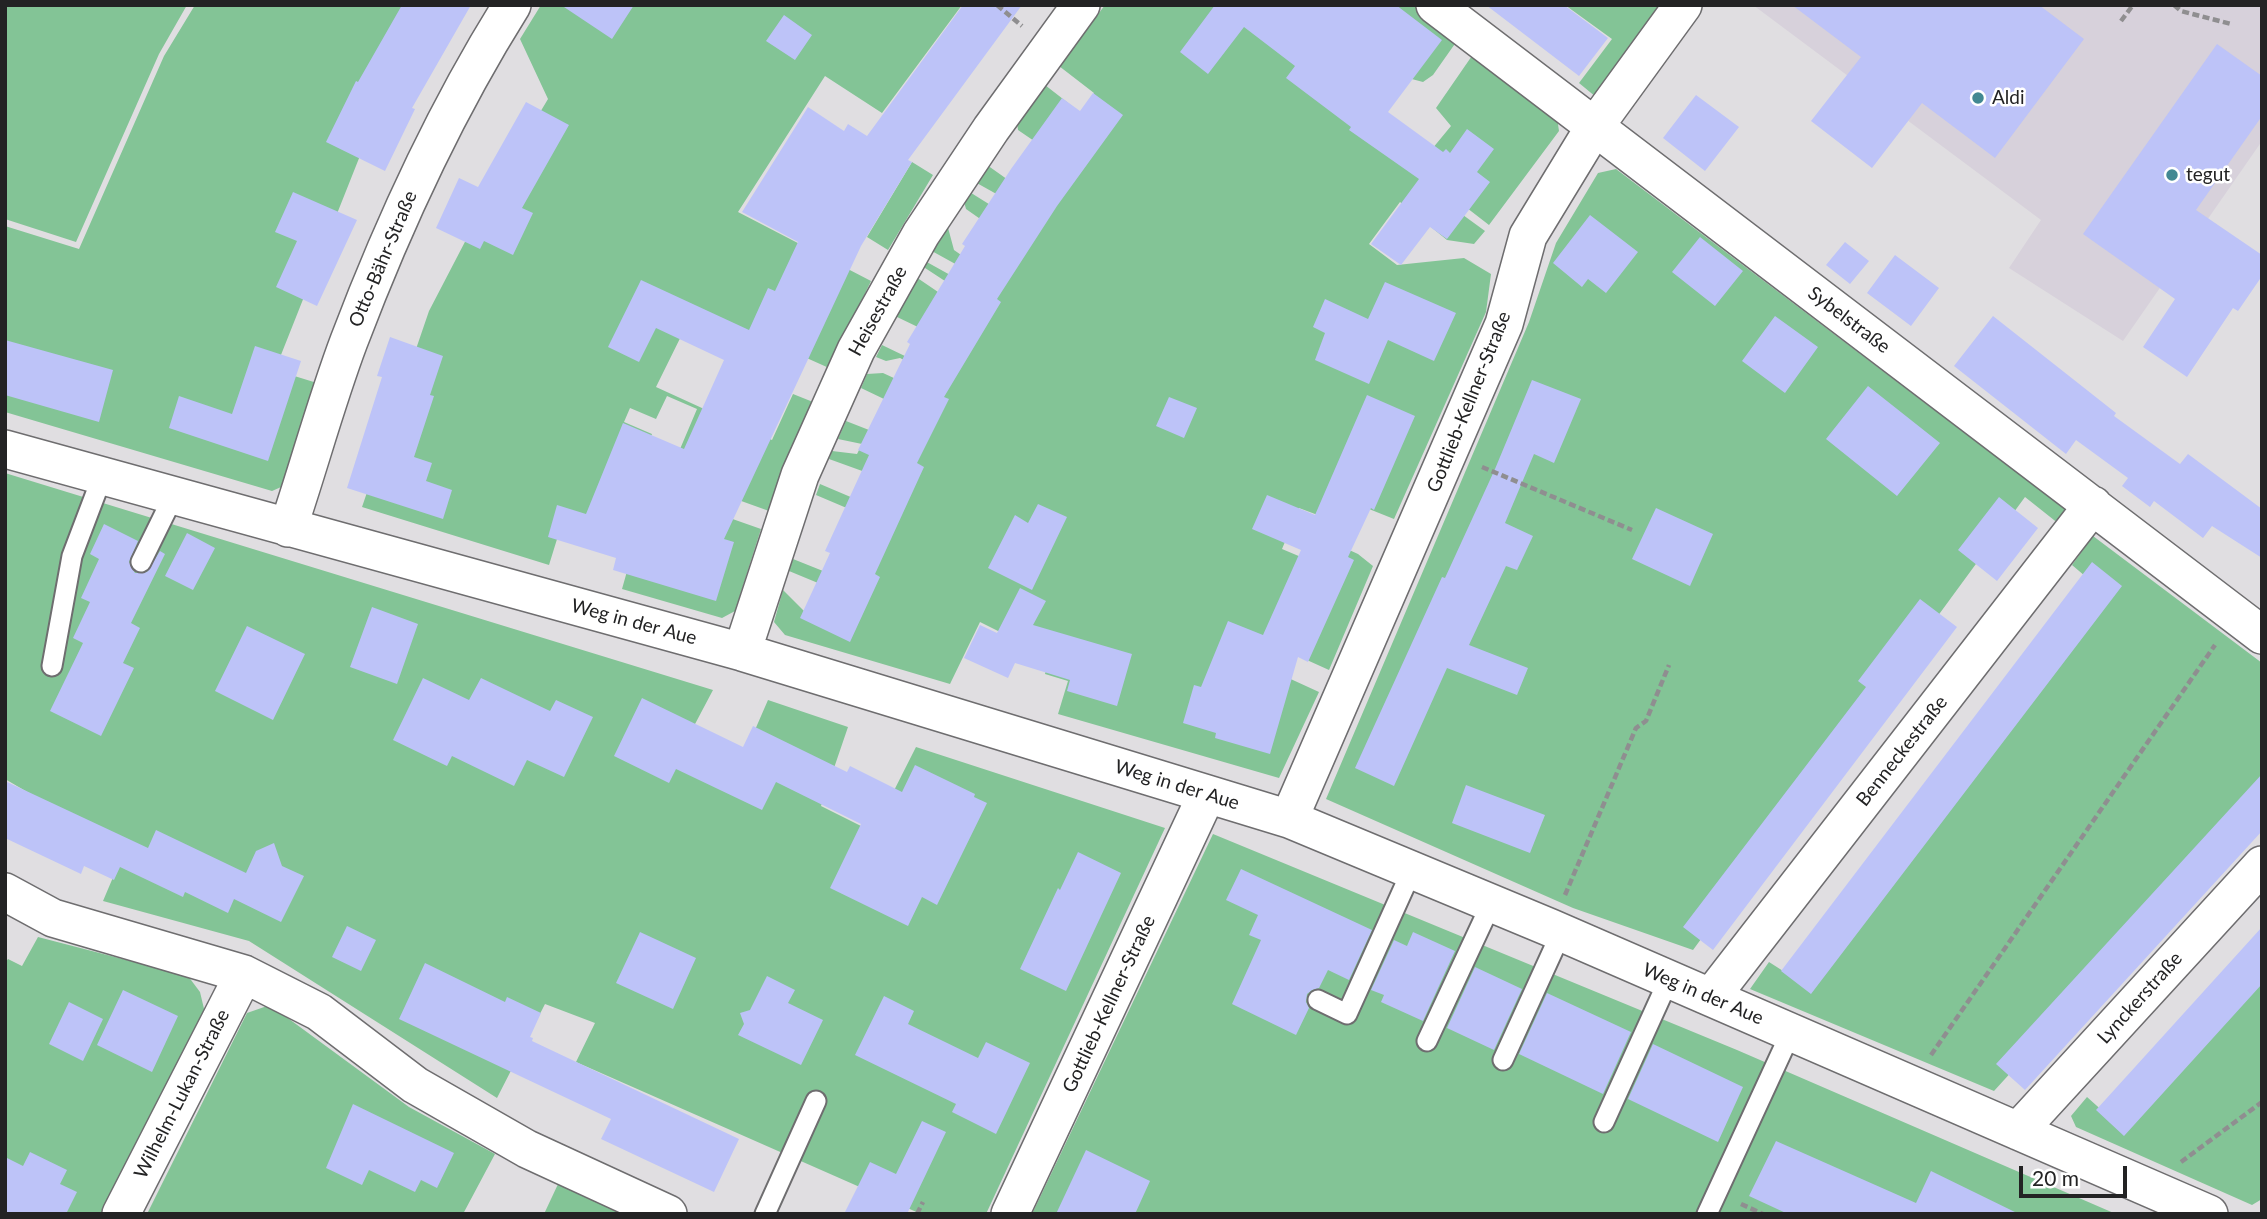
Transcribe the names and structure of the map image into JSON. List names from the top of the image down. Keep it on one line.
{"streets":{"street":["Otto-Bähr-Straße","Heisestraße","Sybelstraße","Gottlieb-Kellner-Straße","Weg in der Aue","Benneckestraße","Lynckerstraße","Wilhelm-Lukan-Straße"]},"crossings":[["Otto-Bähr-Straße","Weg in der Aue"],["Heisestraße","Weg in der Aue"],["Sybelstraße","Gottlieb-Kellner-Straße"],["Sybelstraße","Benneckestraße"],["Gottlieb-Kellner-Straße","Weg in der Aue"],["Weg in der Aue","Benneckestraße"],["Weg in der Aue","Lynckerstraße"]],"places":["Aldi","tegut"],"scale_bar":"20 m"}
